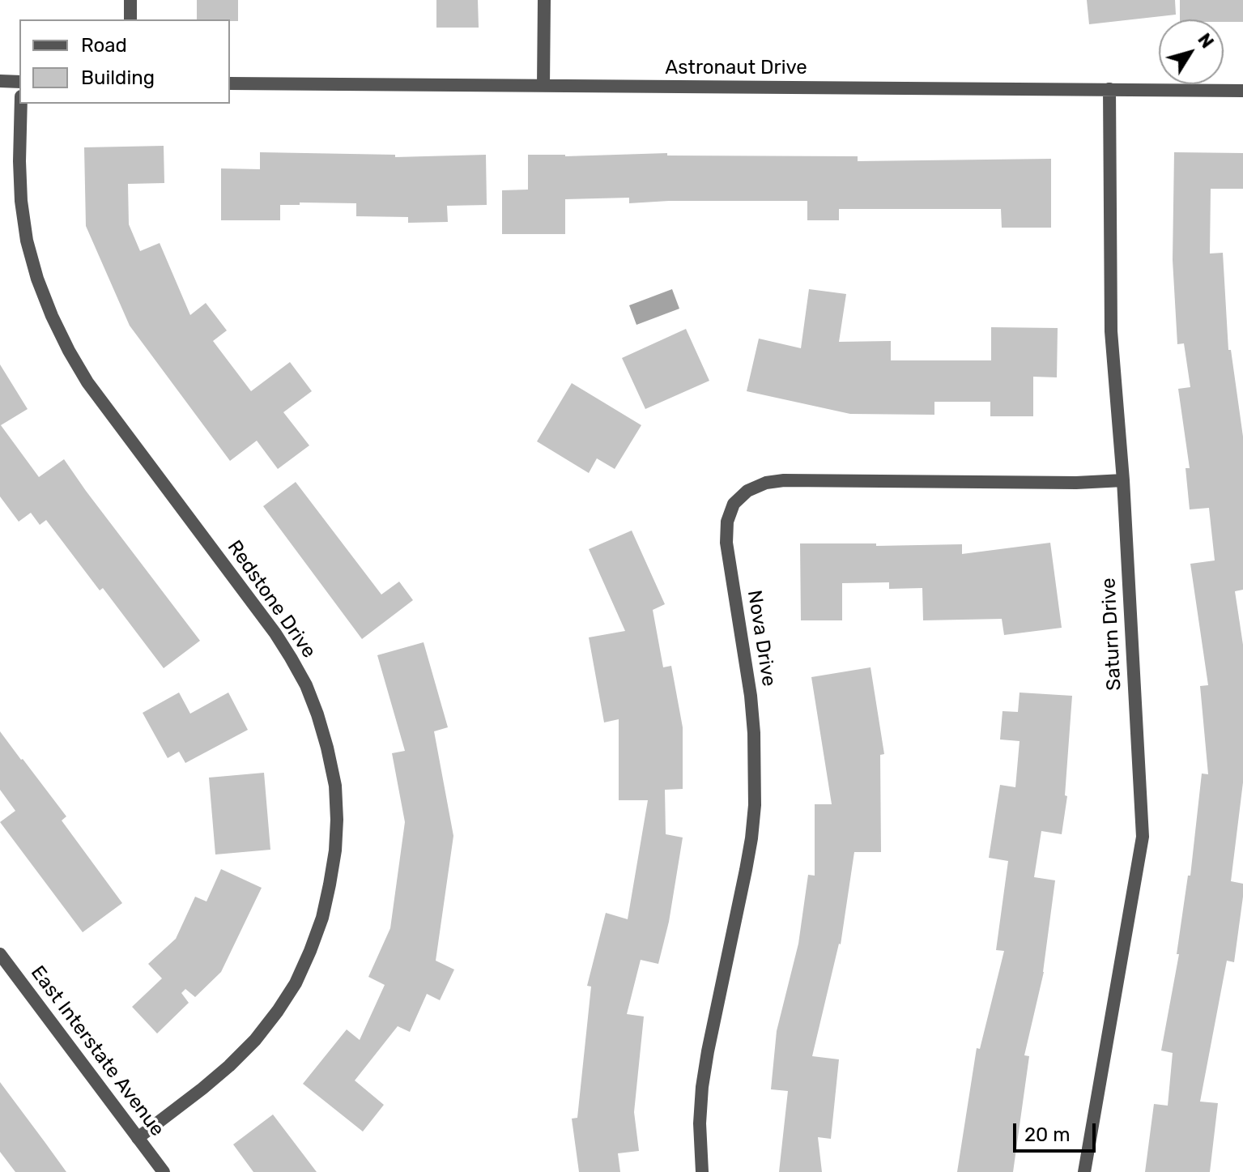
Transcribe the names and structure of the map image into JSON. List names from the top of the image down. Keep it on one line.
{"streets":{"street":["Astronaut Drive","Redstone Drive","Saturn Drive","Nova Drive","East Interstate Avenue"]},"crossings":[["Astronaut Drive","Saturn Drive"],["Redstone Drive","East Interstate Avenue"],["Saturn Drive","Nova Drive"]],"legend":["Road","Building"],"scale_bar":"20 m","north":"top right"}
